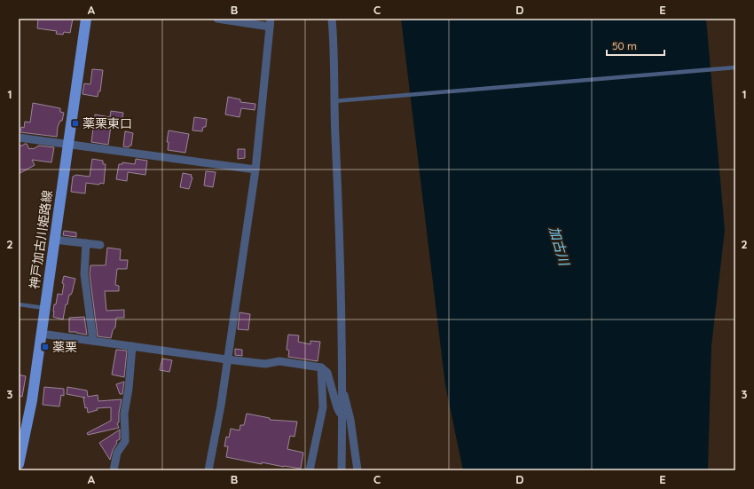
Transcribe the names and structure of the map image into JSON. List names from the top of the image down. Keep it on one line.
{"streets":{"main road":["神戸加古川姫路線"]},"water":["加古川"],"places":{"transit":["薬栗東口","薬栗"]},"scale_bar":"50 m","grid":{"columns":["A","B","C","D","E"],"rows":["1","2","3"]}}
